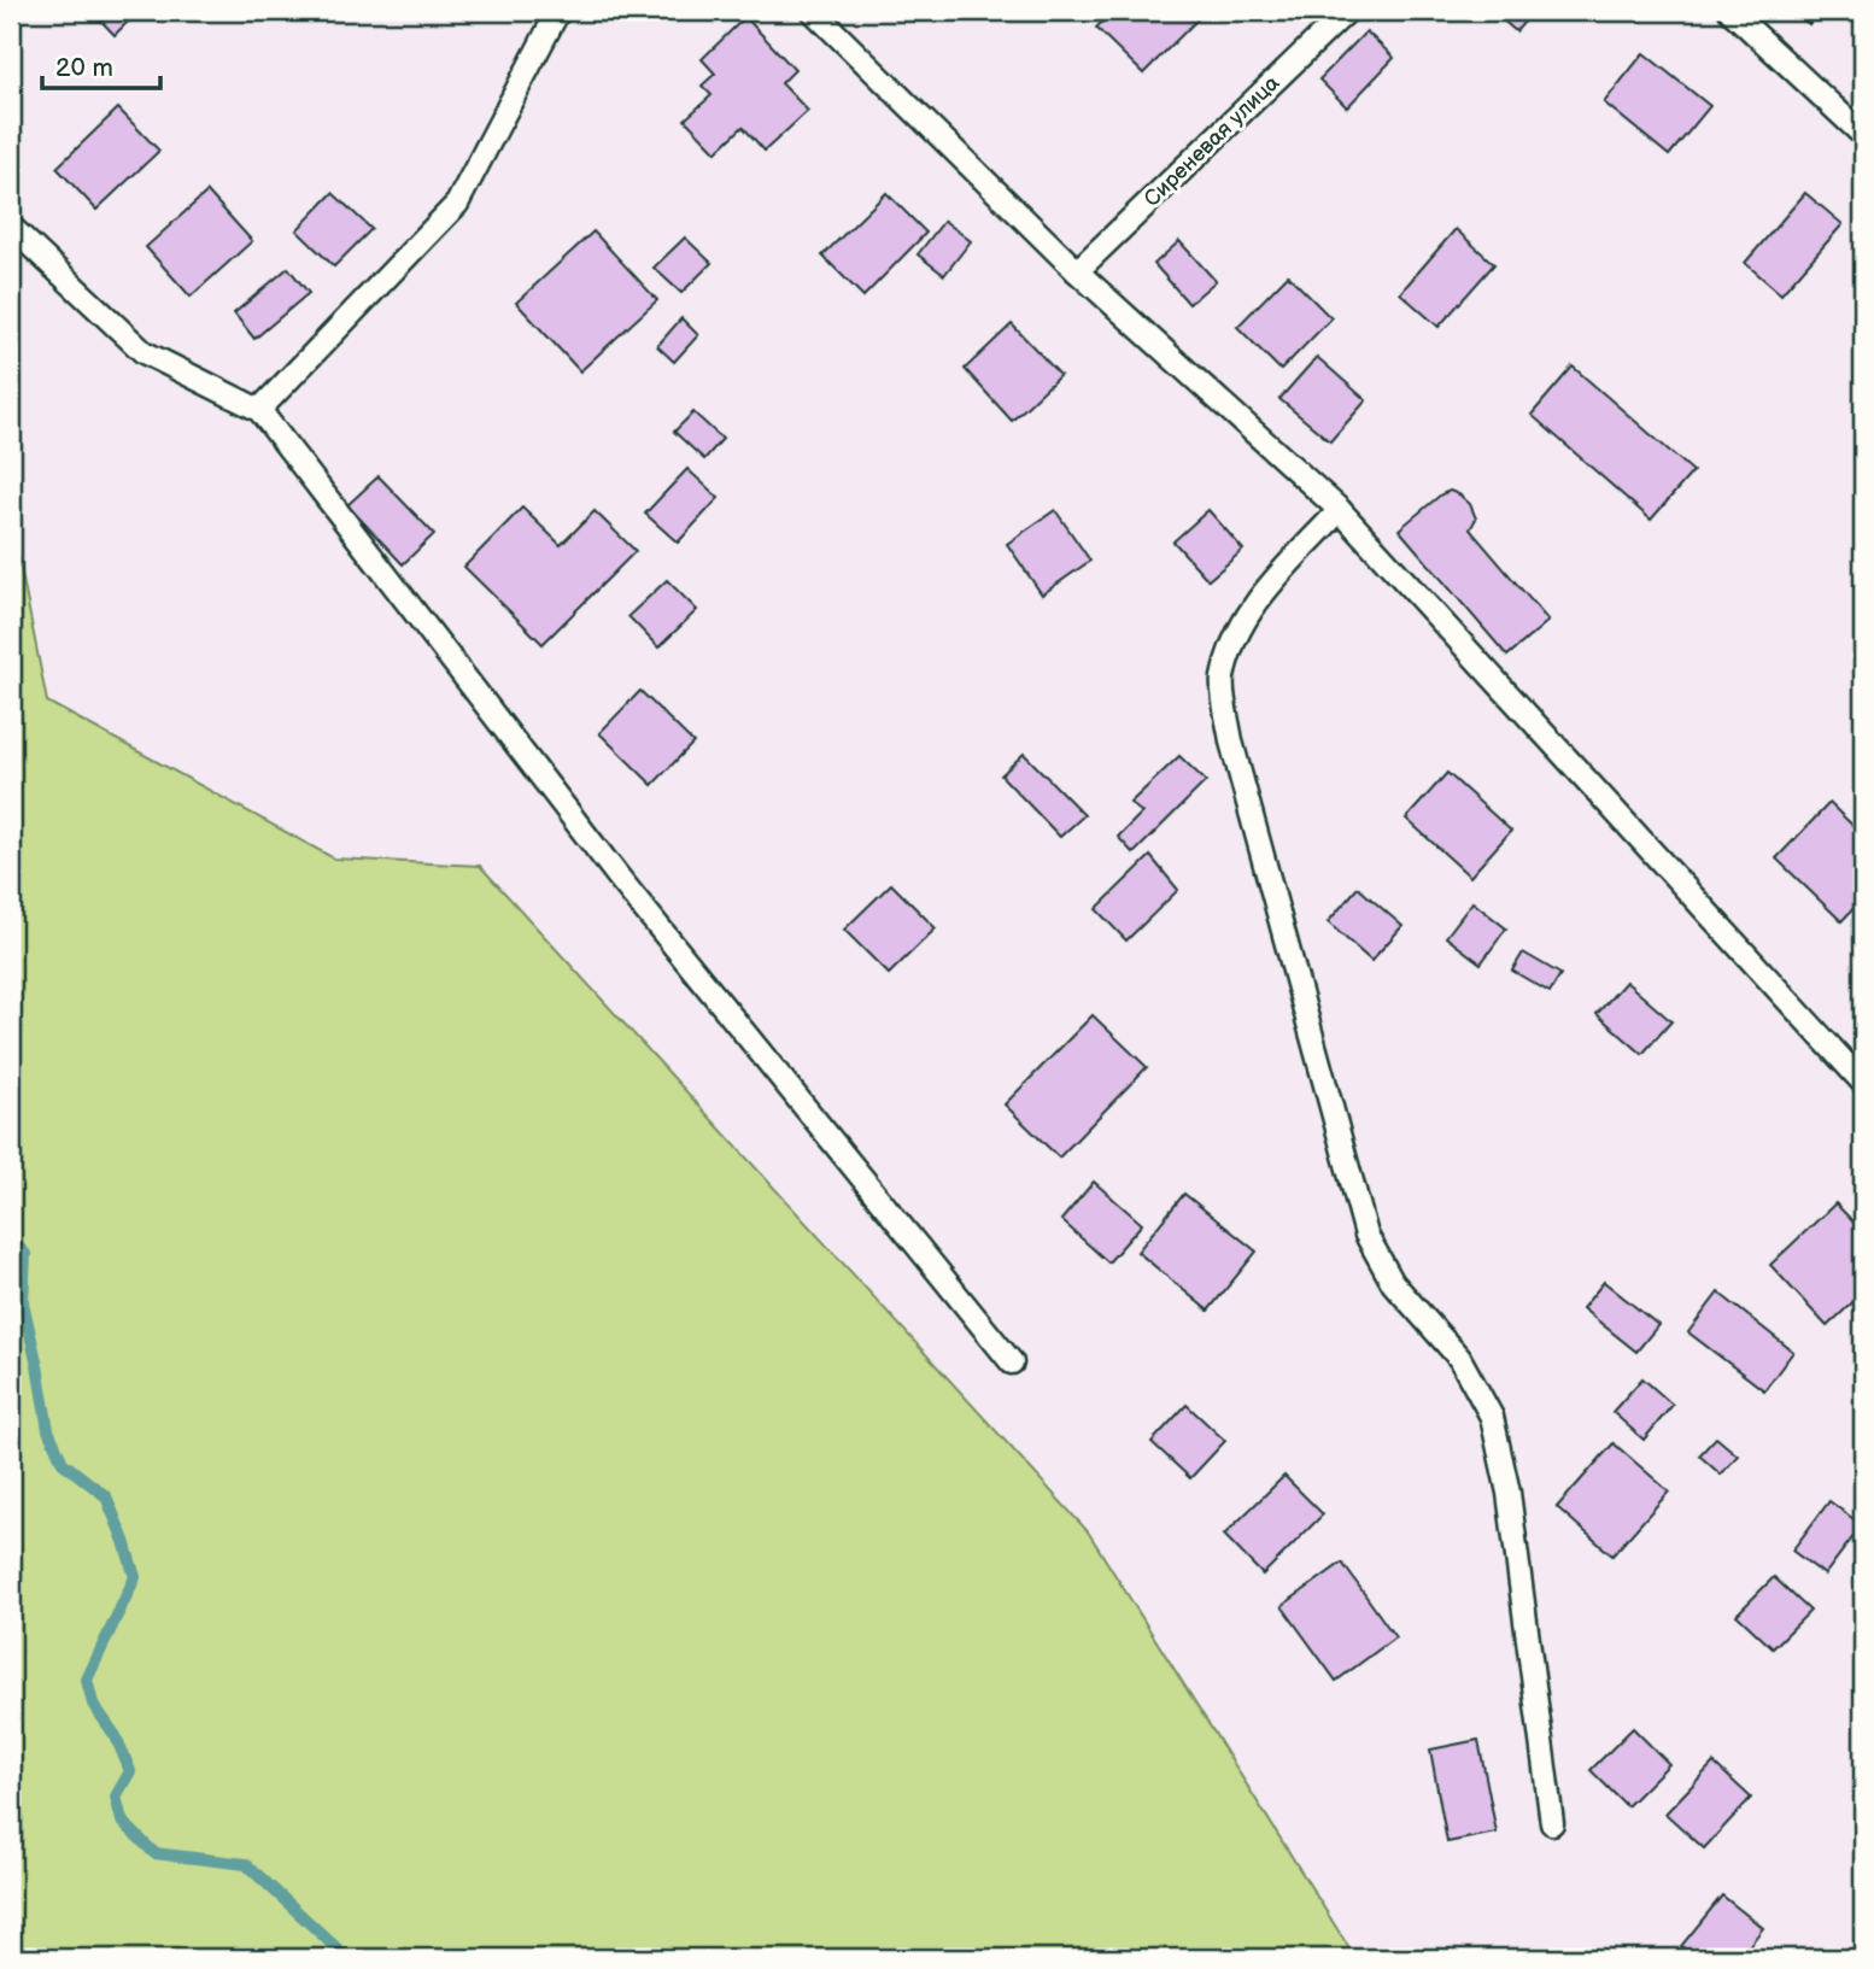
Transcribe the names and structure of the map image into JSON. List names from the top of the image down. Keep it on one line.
{"streets":{"lane":["Сиреневая улица"]},"scale_bar":"20 m"}
